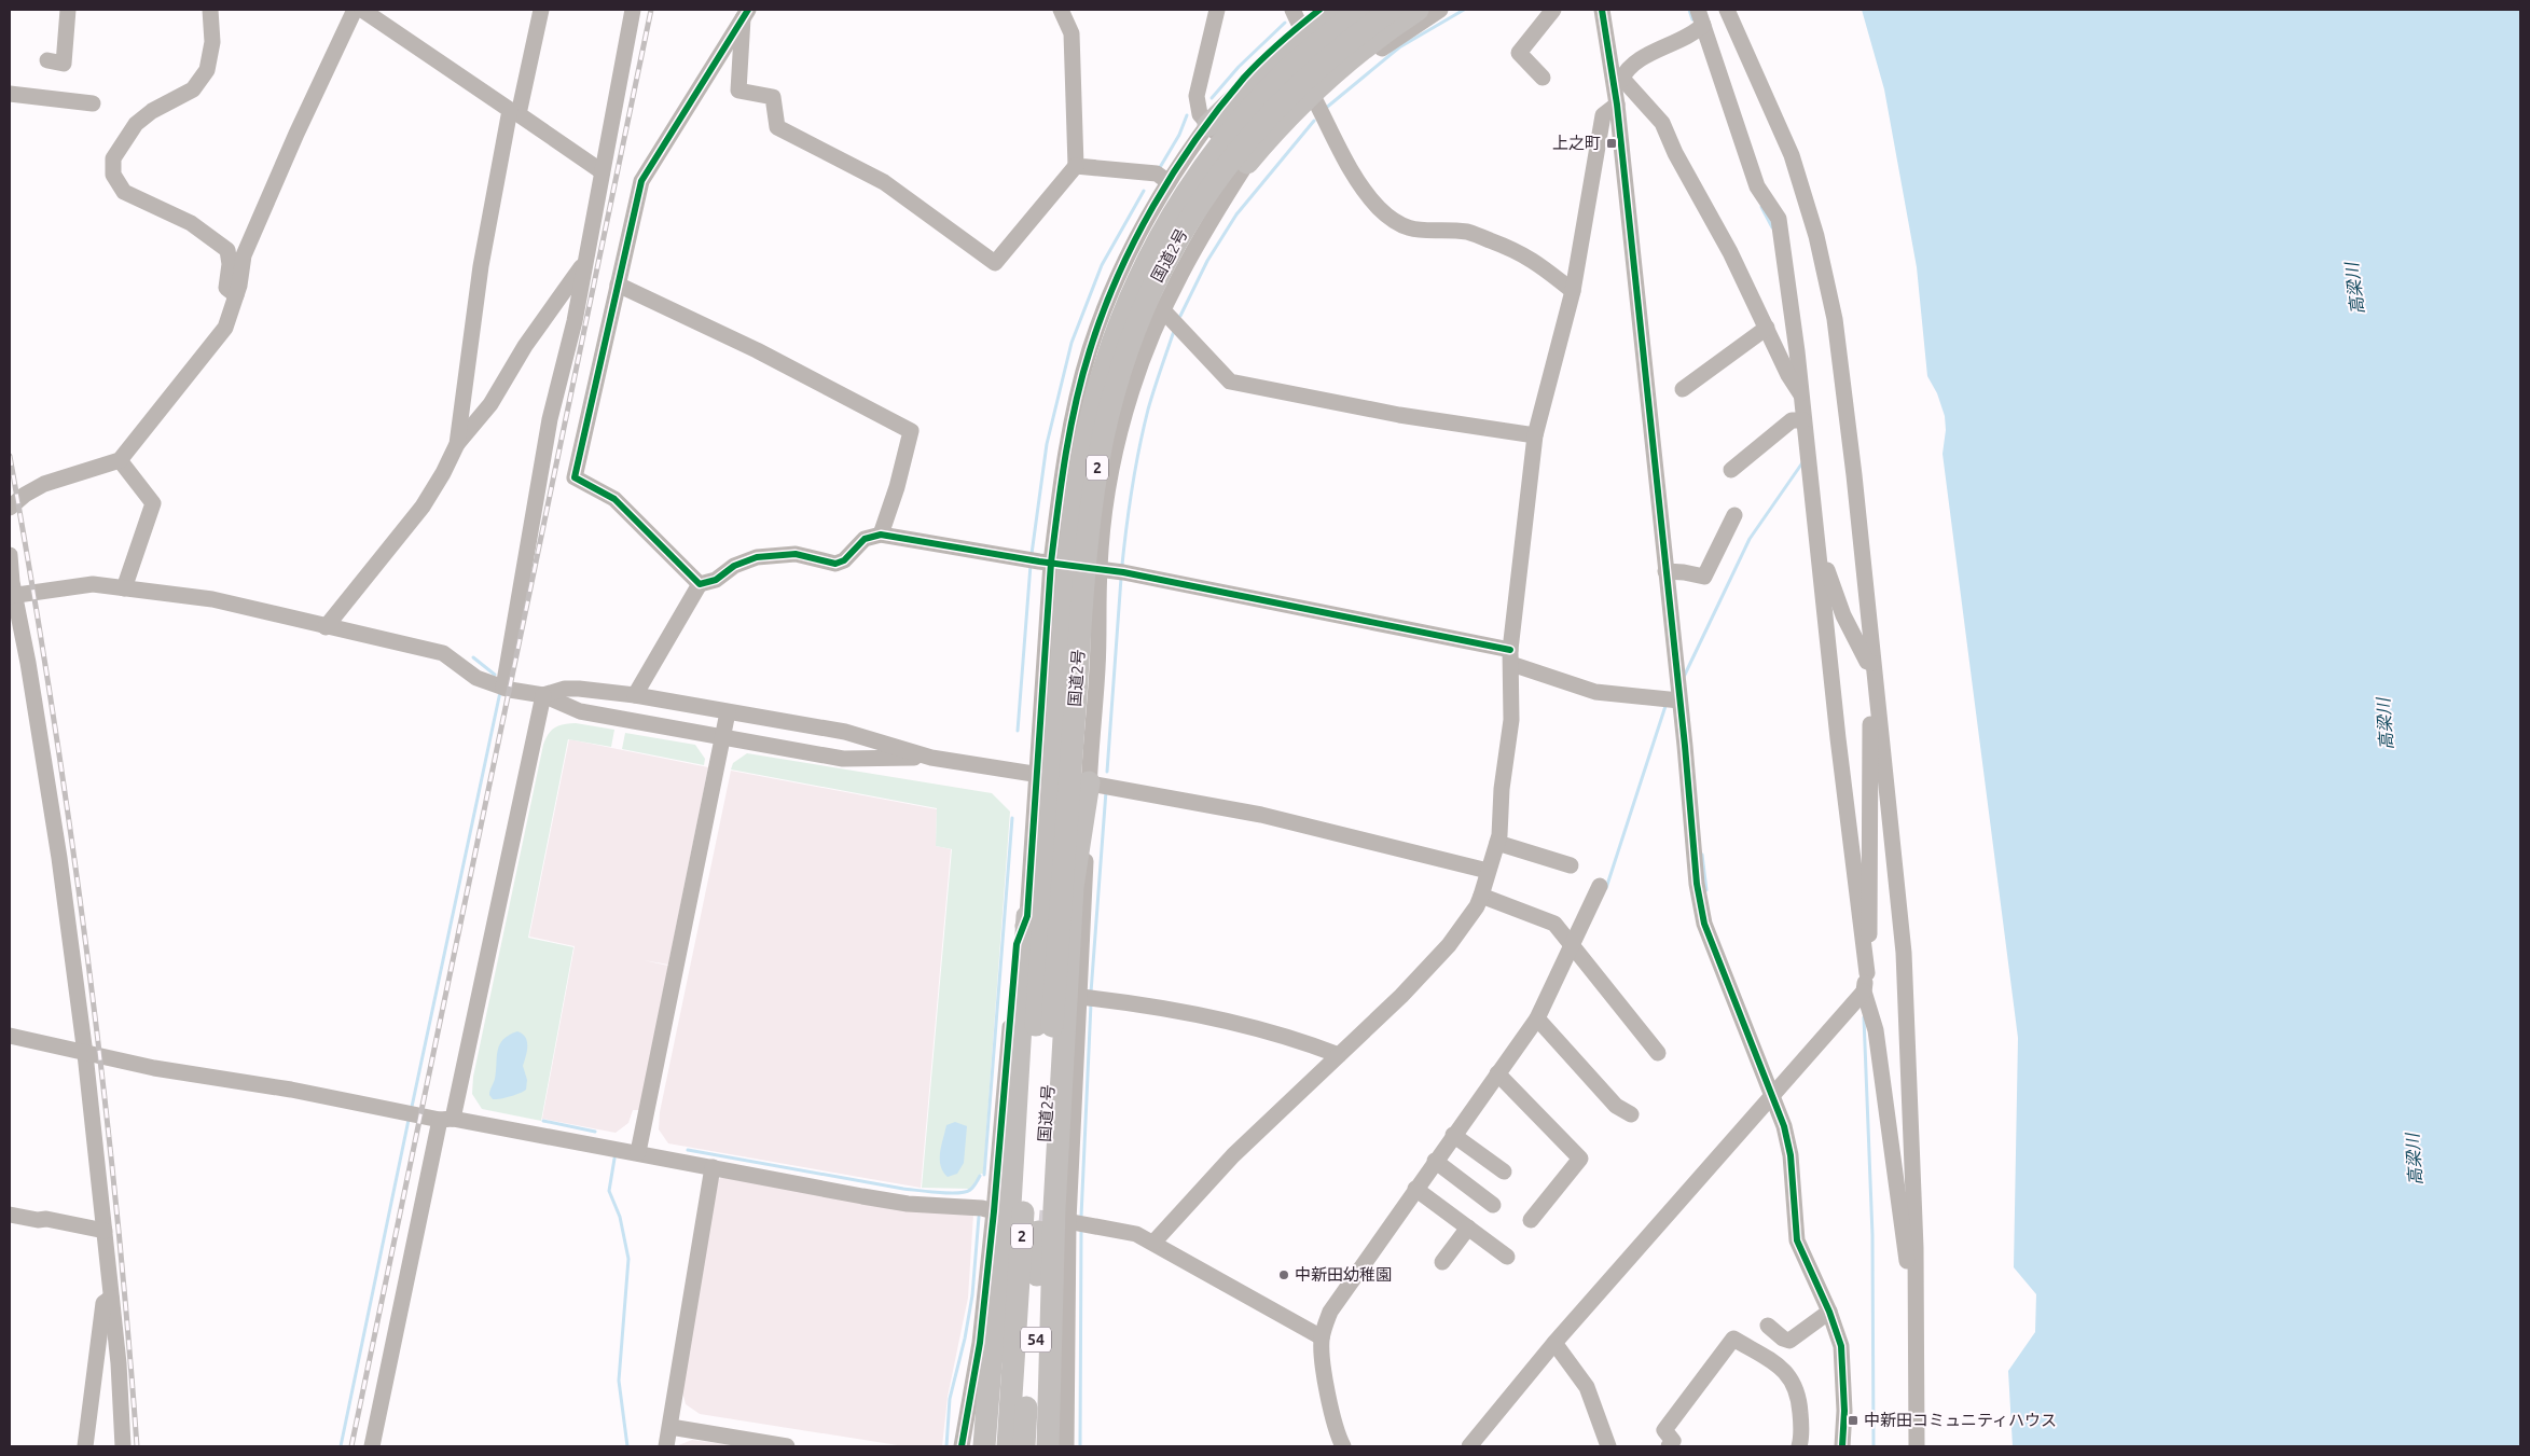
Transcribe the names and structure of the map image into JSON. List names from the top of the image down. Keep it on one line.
{"streets":{"highway":["国道2号","2","54"]},"crossings":[["国道2号","54"]],"water":["高梁川"],"places":{"transit":["上之町","中新田コミュニティハウス"],"other":["中新田幼稚園"]}}
